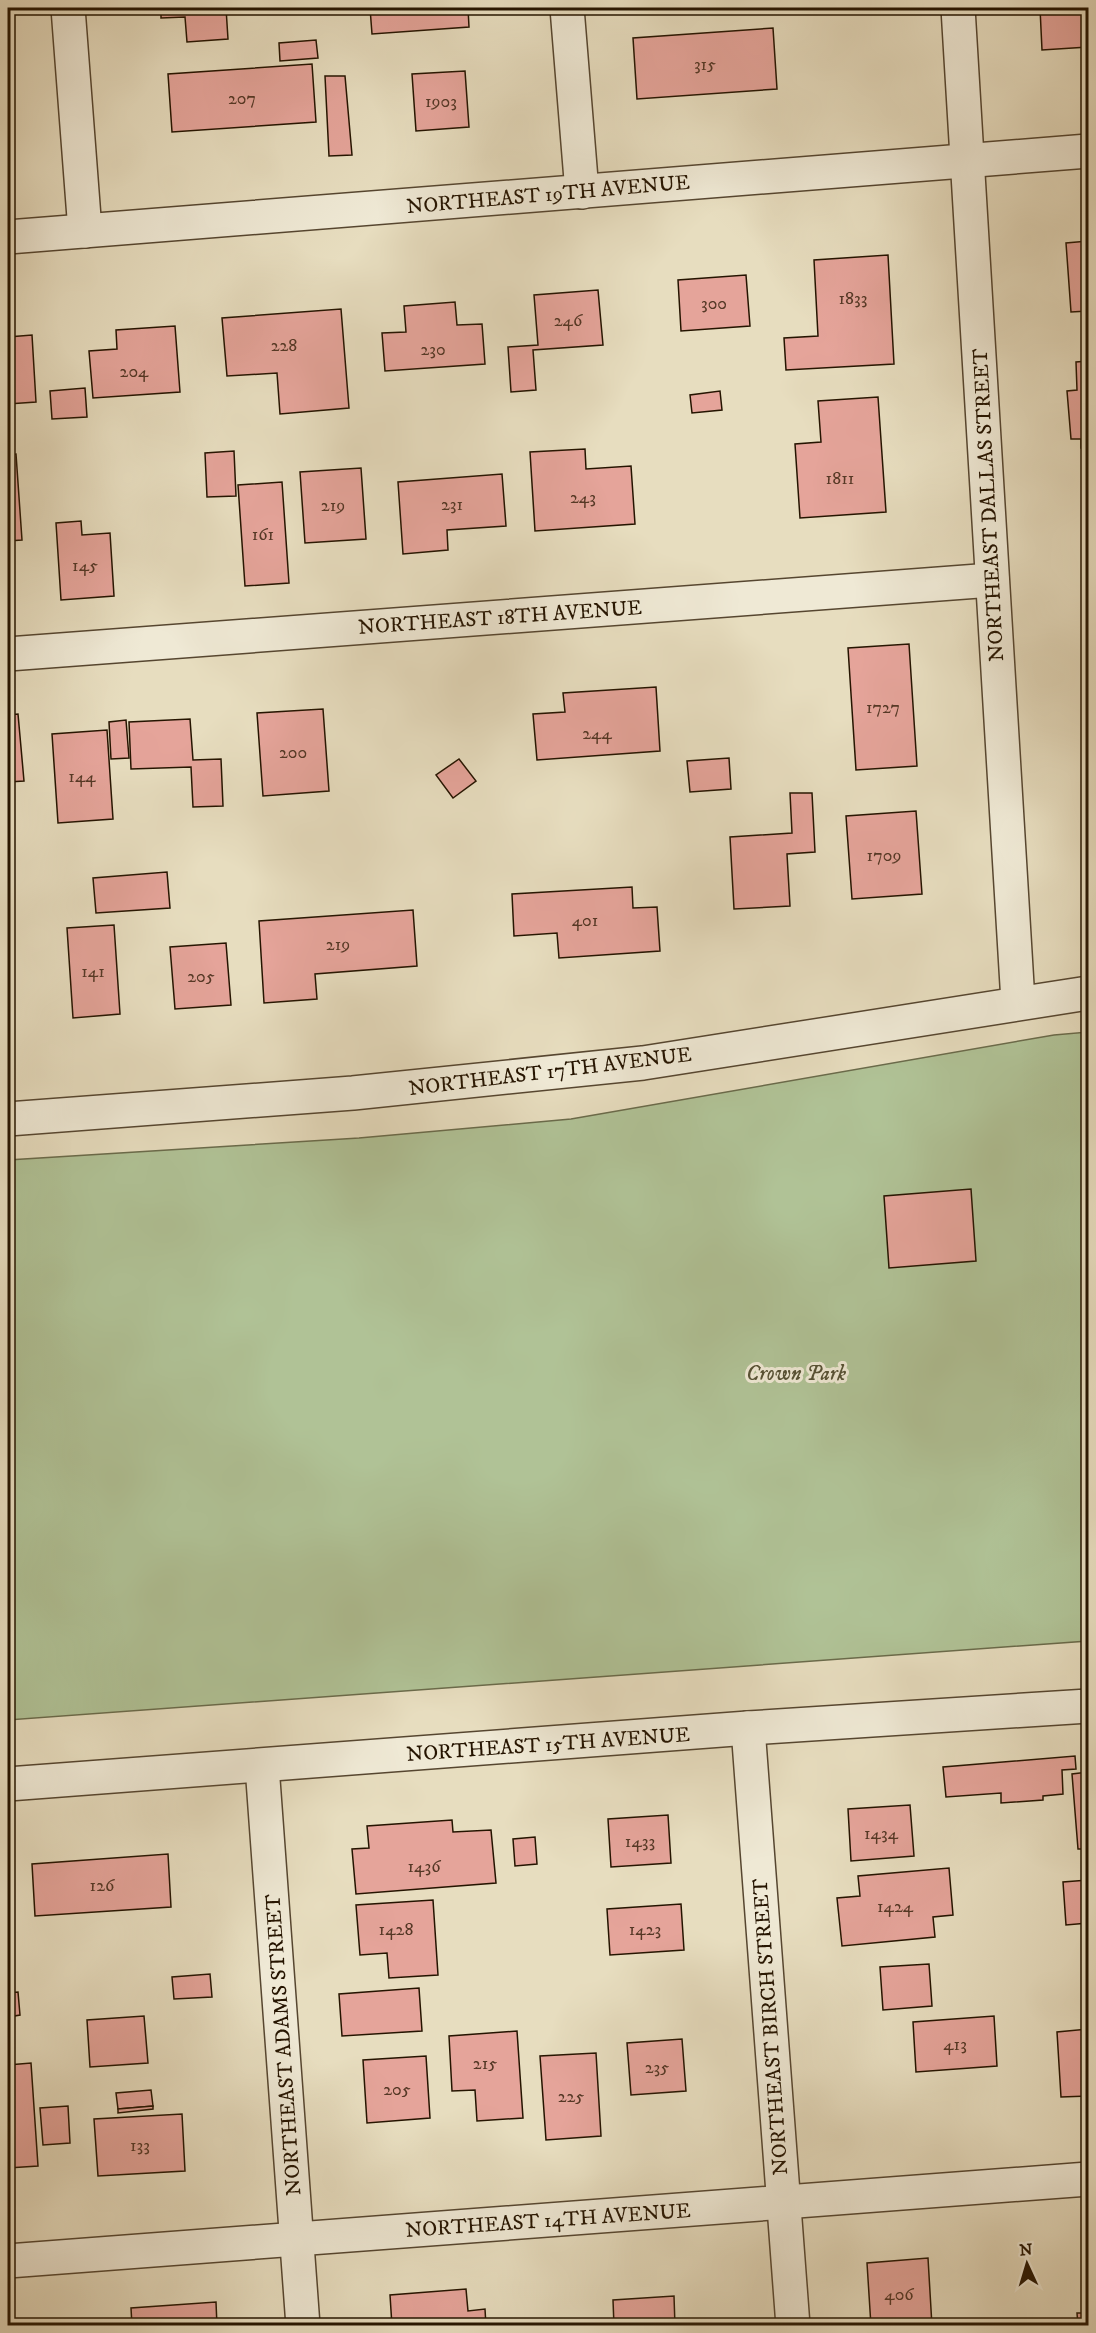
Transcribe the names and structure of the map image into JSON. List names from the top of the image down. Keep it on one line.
{"streets":{"street":["NORTHEAST 19TH AVENUE","NORTHEAST DALLAS STREET","NORTHEAST 18TH AVENUE","NORTHEAST 17TH AVENUE","NORTHEAST 15TH AVENUE","NORTHEAST BIRCH STREET","NORTHEAST ADAMS STREET","NORTHEAST 14TH AVENUE"]},"crossings":[["NORTHEAST 19TH AVENUE","NORTHEAST DALLAS STREET"],["NORTHEAST DALLAS STREET","NORTHEAST 18TH AVENUE"],["NORTHEAST DALLAS STREET","NORTHEAST 17TH AVENUE"],["NORTHEAST 15TH AVENUE","NORTHEAST BIRCH STREET"],["NORTHEAST 15TH AVENUE","NORTHEAST ADAMS STREET"],["NORTHEAST BIRCH STREET","NORTHEAST 14TH AVENUE"],["NORTHEAST ADAMS STREET","NORTHEAST 14TH AVENUE"]],"parks":["Crown Park"],"house_numbers":["315","207","1903","1833","300","246","228","230","204","1811","243","231","219","161","145","1727","244","200","144","1709","401","219","141","205","1434","1433","1436","126","1424","1428","1423","413","215","235","205","225","133","406"],"north":"top"}
